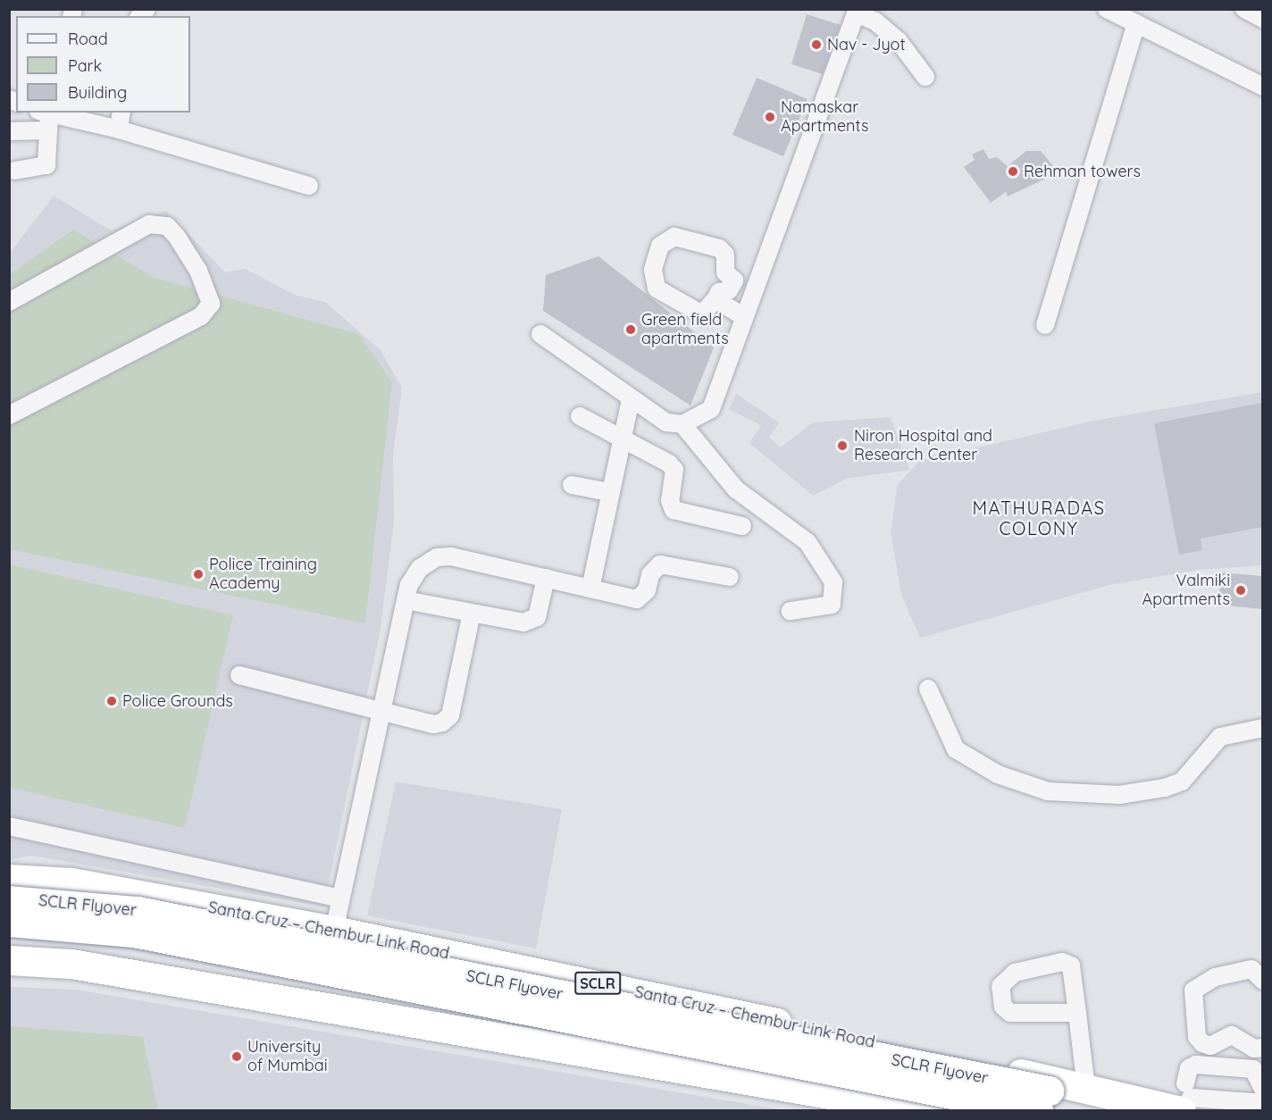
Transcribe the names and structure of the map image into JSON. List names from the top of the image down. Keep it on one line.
{"streets":{"highway":["SCLR Flyover","Santa Cruz – Chembur Link Road","SCLR"]},"districts":["MATHURADAS COLONY"],"places":["Nav - Jyot","Namaskar Apartments","Rehman towers","Green field apartments","Niron Hospital and Research Center","Police Training Academy","Valmiki Apartments","Police Grounds","University of Mumbai"],"legend":["Road","Park","Building"]}
